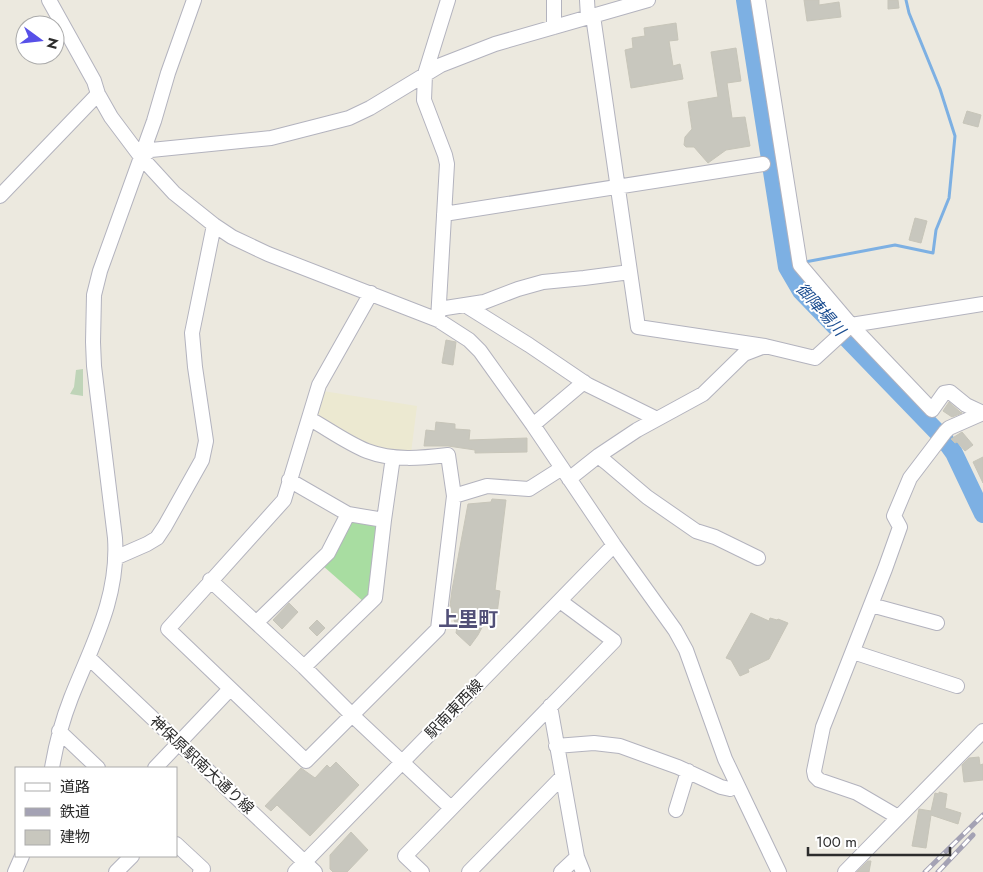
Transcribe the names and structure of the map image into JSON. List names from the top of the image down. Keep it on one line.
{"streets":{"street":["駅南東西線","神保原駅南大通り線"]},"crossings":[["駅南東西線","神保原駅南大通り線"]],"districts":["上里町"],"water":["御陣場川"],"legend":["道路","鉄道","建物"],"scale_bar":"100 m","north":"right"}
